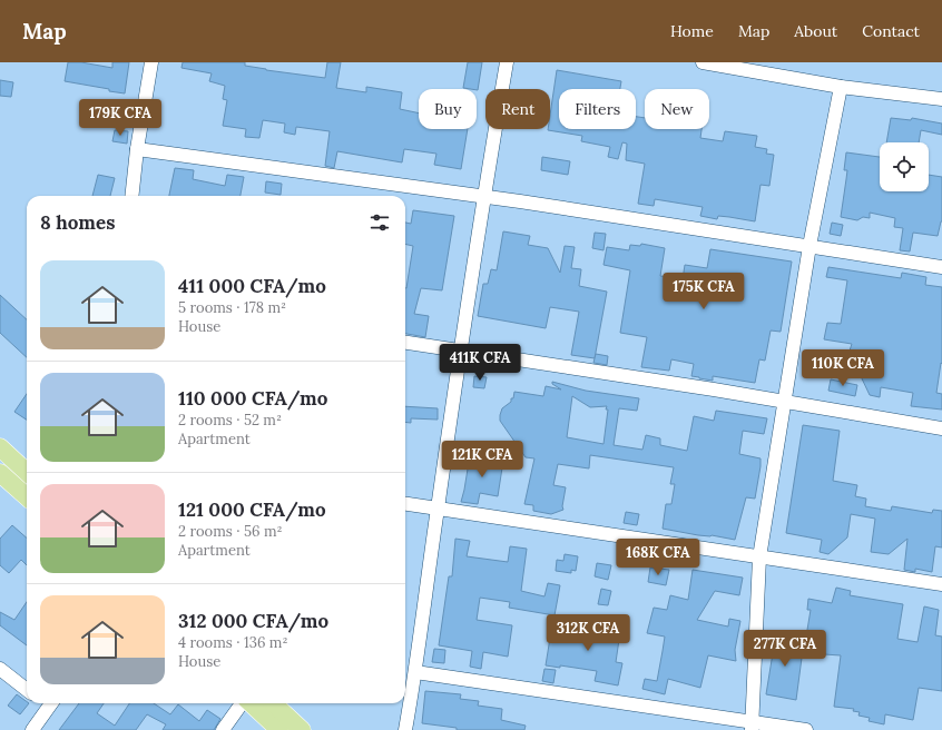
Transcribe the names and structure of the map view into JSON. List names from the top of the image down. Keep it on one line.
{"page":{"header":"Map","nav":["Home","Map","About","Contact"],"chip":["Buy","Rent","Filters","New"],"price":["179K CFA","175K CFA","411K CFA","110K CFA","121K CFA","168K CFA","312K CFA","277K CFA"],"heading":"8 homes","list":[{"name":"411 000 CFA/mo","note":"5 rooms · 178 m² · House"},{"name":"110 000 CFA/mo","note":"2 rooms · 52 m² · Apartment"},{"name":"121 000 CFA/mo","note":"2 rooms · 56 m² · Apartment"},{"name":"312 000 CFA/mo","note":"4 rooms · 136 m² · House"}]}}
